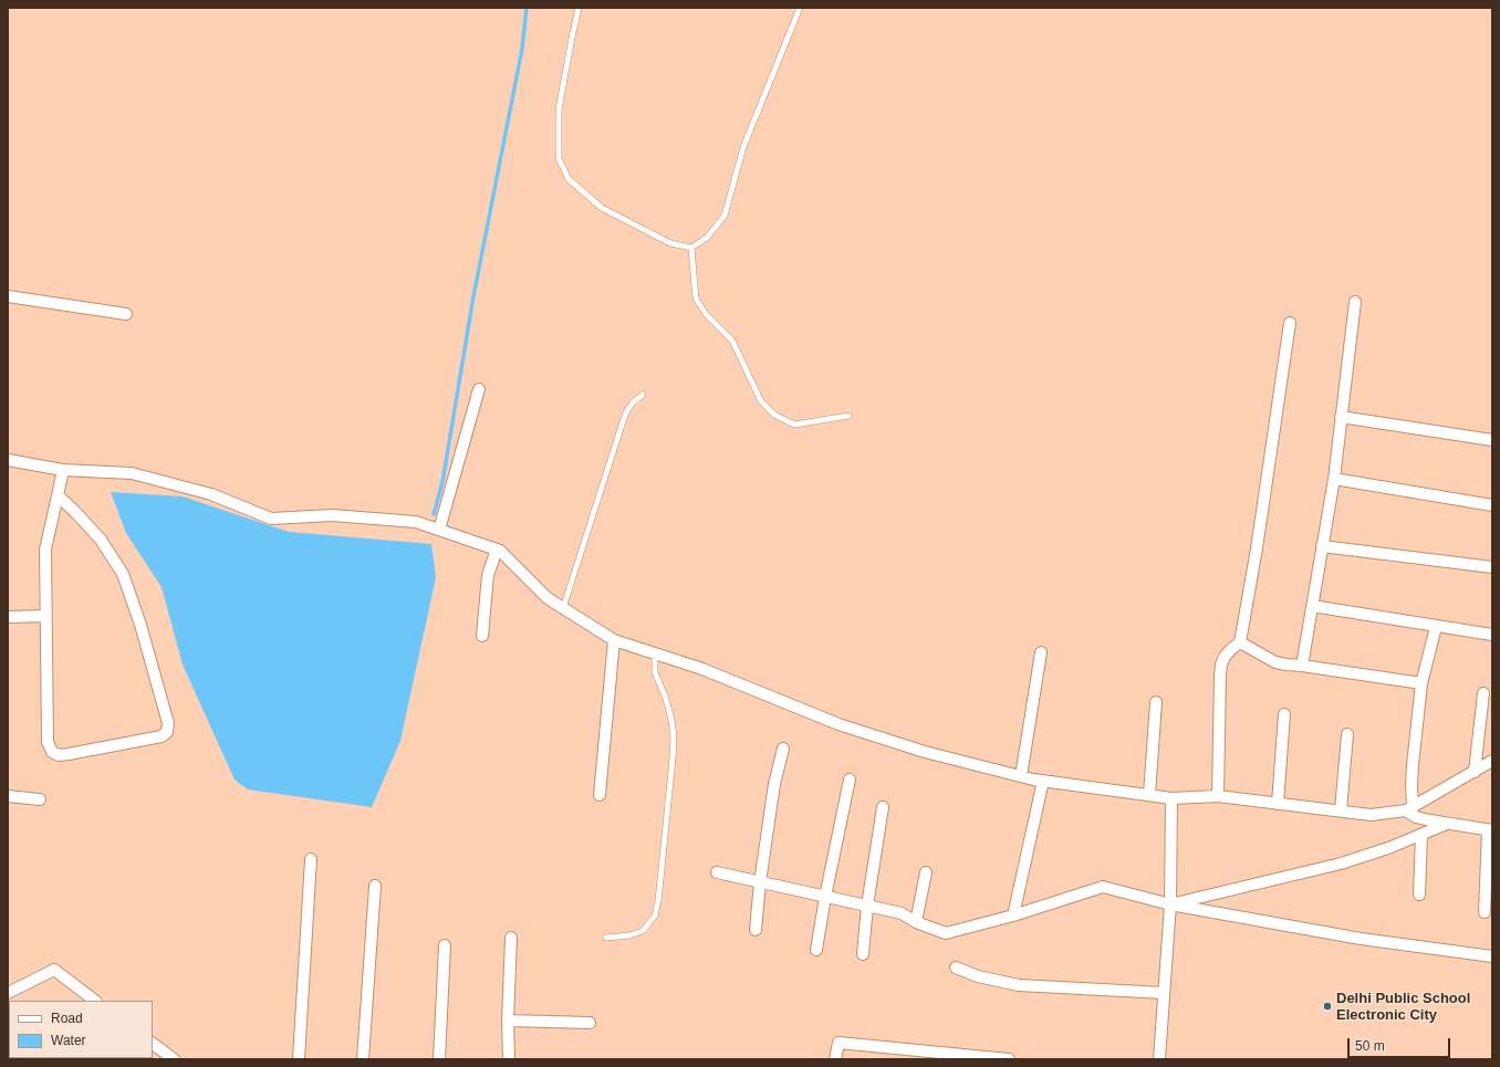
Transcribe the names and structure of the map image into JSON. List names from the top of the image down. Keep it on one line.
{"places":["Delhi Public School Electronic City"],"legend":["Road","Water"],"scale_bar":"50 m"}
